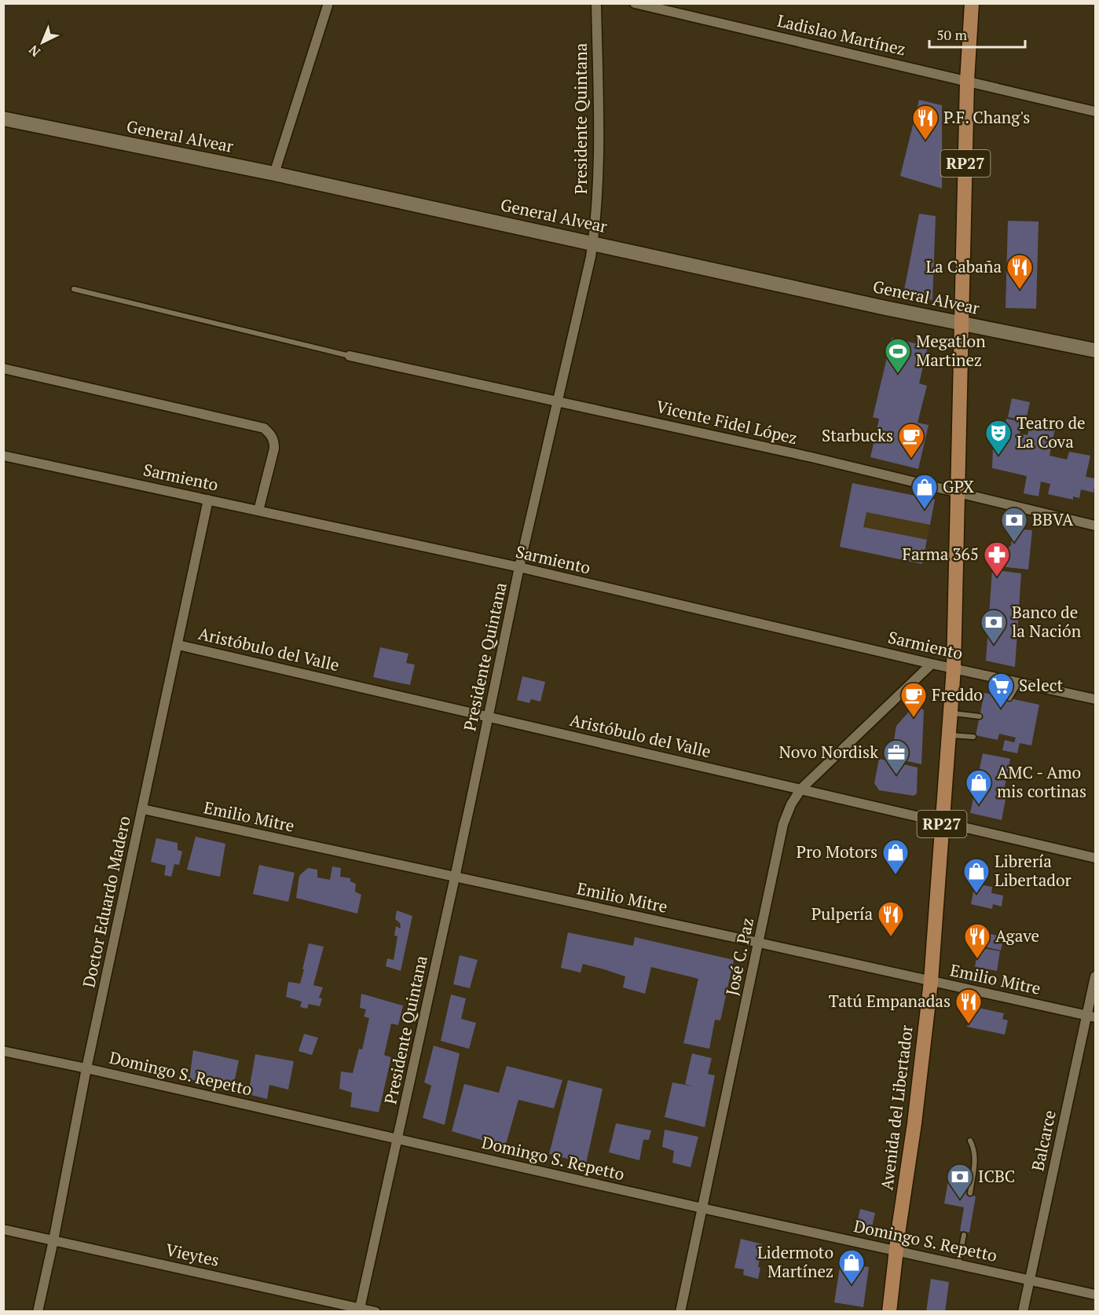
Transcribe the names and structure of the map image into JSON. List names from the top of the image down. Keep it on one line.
{"streets":{"main road":["RP27","Avenida del Libertador"],"street":["Ladislao Martínez","Presidente Quintana","General Alvear","Vicente Fidel López","Sarmiento","Aristóbulo del Valle","Emilio Mitre","Doctor Eduardo Madero","José C. Paz","Domingo S. Repetto","Balcarce","Vieytes"]},"crossings":[["Ladislao Martínez","Avenida del Libertador"],["Presidente Quintana","General Alvear"],["Presidente Quintana","Vicente Fidel López"],["Presidente Quintana","Sarmiento"],["Presidente Quintana","Aristóbulo del Valle"],["Presidente Quintana","Emilio Mitre"],["Presidente Quintana","Domingo S. Repetto"],["Presidente Quintana","Vieytes"],["General Alvear","Avenida del Libertador"],["Vicente Fidel López","Avenida del Libertador"],["Sarmiento","Doctor Eduardo Madero"],["Sarmiento","José C. Paz"],["Sarmiento","Avenida del Libertador"],["Aristóbulo del Valle","Doctor Eduardo Madero"],["Aristóbulo del Valle","José C. Paz"],["Aristóbulo del Valle","Avenida del Libertador"],["Emilio Mitre","Doctor Eduardo Madero"],["Emilio Mitre","José C. Paz"],["Emilio Mitre","Avenida del Libertador"],["Emilio Mitre","Balcarce"],["Doctor Eduardo Madero","Domingo S. Repetto"],["Doctor Eduardo Madero","Vieytes"],["José C. Paz","Domingo S. Repetto"],["Domingo S. Repetto","Avenida del Libertador"],["Domingo S. Repetto","Balcarce"]],"places":{"restaurant":["P.F. Chang's","La Cabaña","Pulpería","Agave","Tatú Empanadas"],"sports":["Megatlon Martinez"],"theatre":["Teatro de La Cova"],"cafe":["Starbucks","Freddo"],"shop":["GPX","AMC - Amo mis cortinas","Pro Motors","Librería Libertador","Lidermoto Martínez"],"bank":["BBVA","Banco de la Nación","ICBC"],"pharmacy":["Farma 365"],"supermarket":["Select"],"office":["Novo Nordisk"]},"scale_bar":"50 m","north":"bottom left"}
